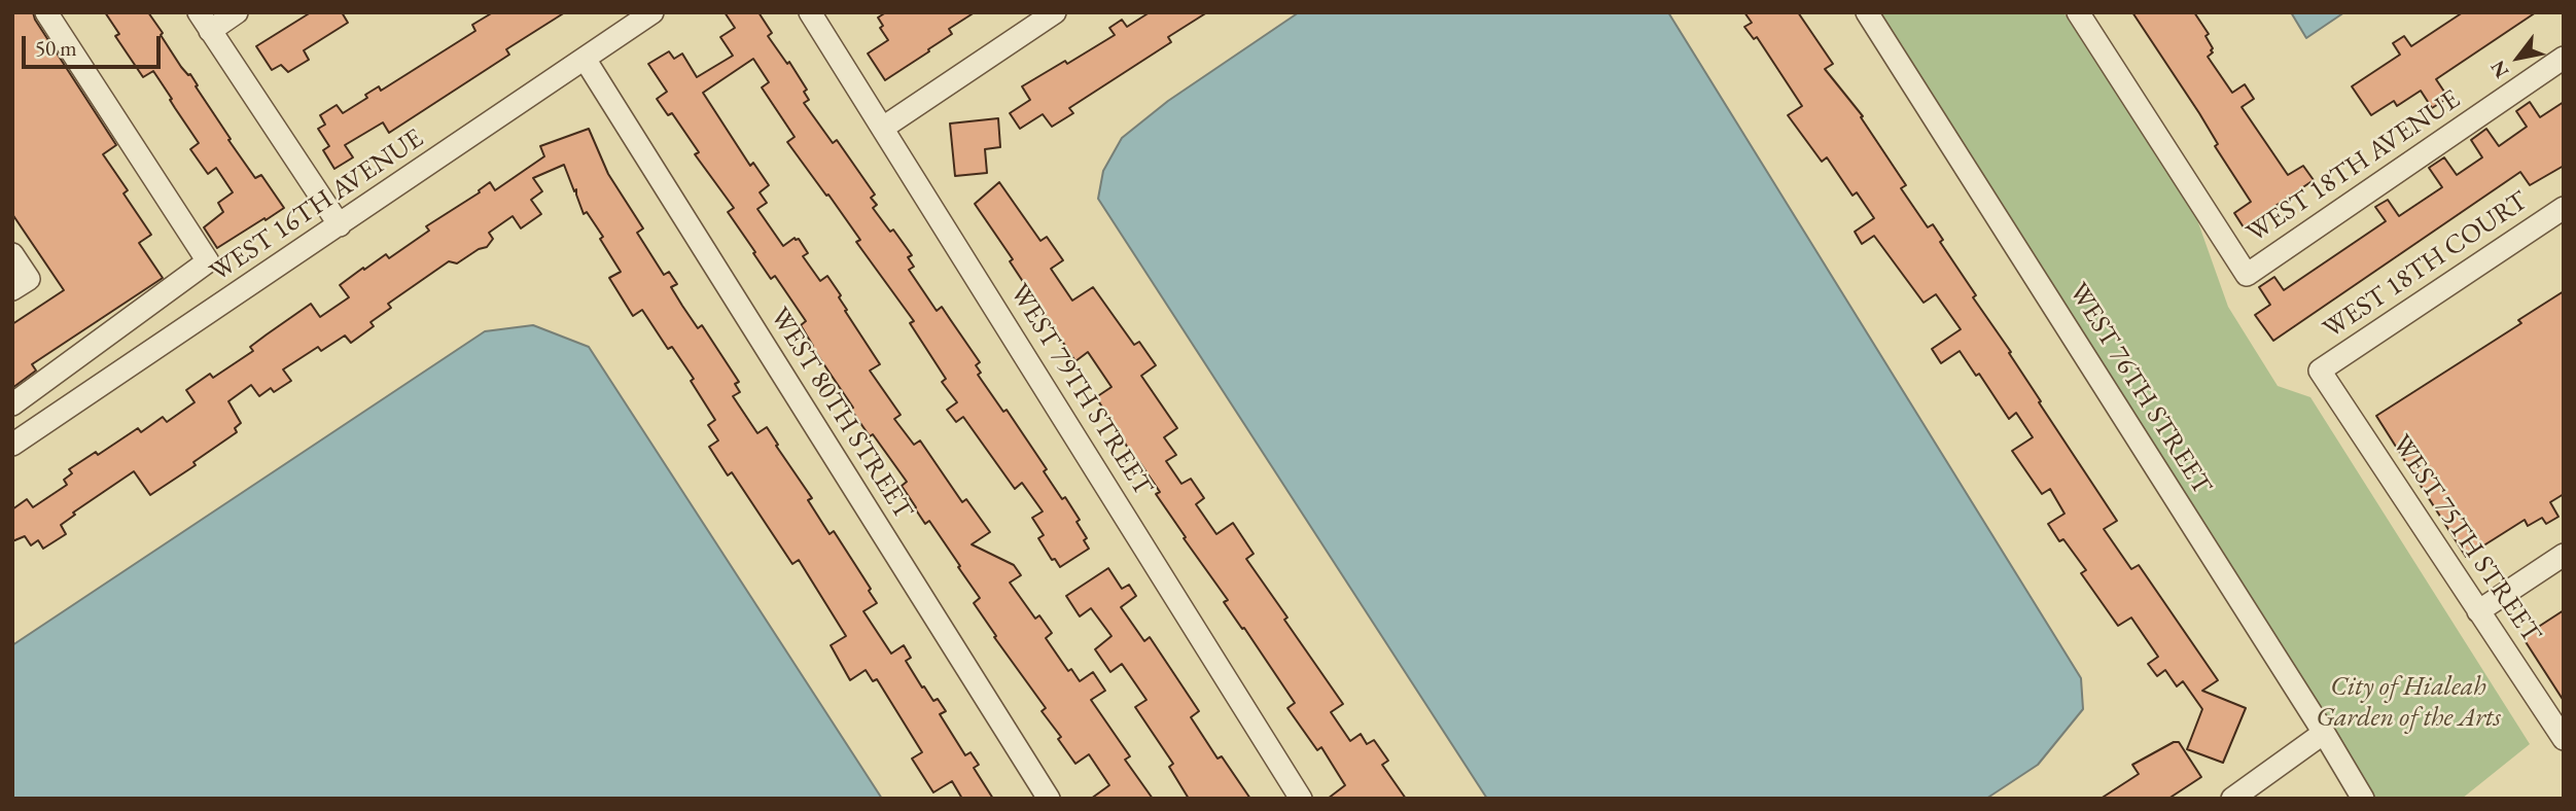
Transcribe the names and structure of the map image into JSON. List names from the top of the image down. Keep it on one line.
{"streets":{"street":["WEST 18TH AVENUE","WEST 16TH AVENUE","WEST 18TH COURT","WEST 76TH STREET","WEST 79TH STREET","WEST 80TH STREET","WEST 75TH STREET"]},"crossings":[["WEST 16TH AVENUE","WEST 80TH STREET"],["WEST 18TH COURT","WEST 75TH STREET"]],"parks":["City of Hialeah Garden of the Arts"],"scale_bar":"50 m","north":"bottom left"}
